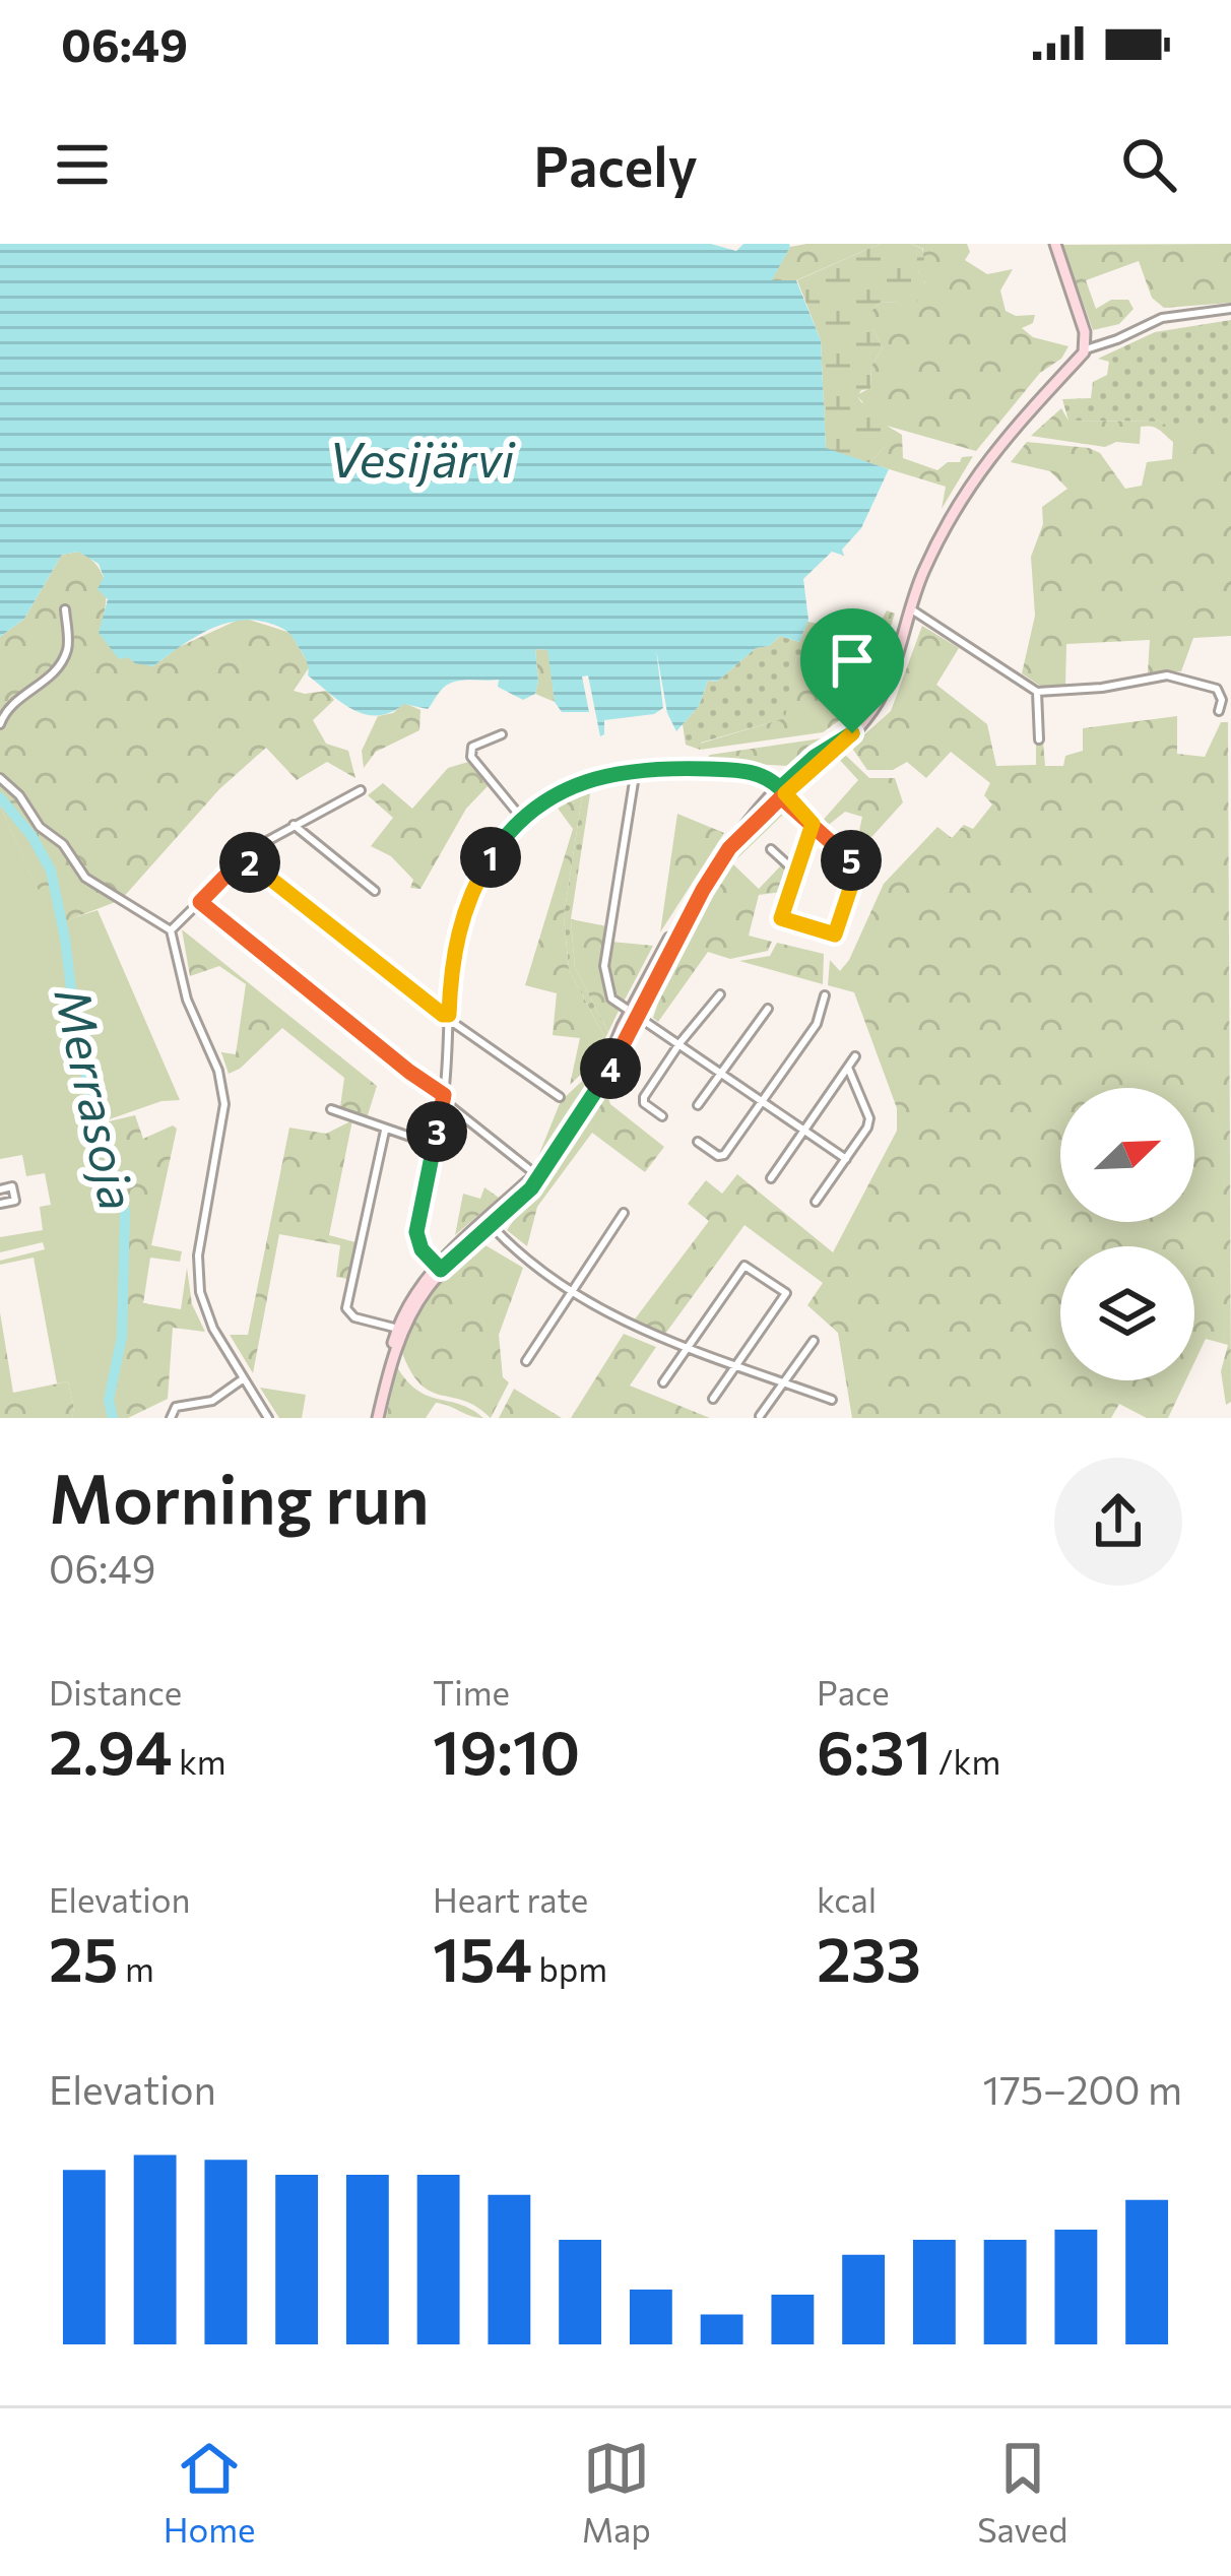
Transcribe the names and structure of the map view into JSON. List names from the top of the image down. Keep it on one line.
{"water":["Vesijärvi","Merrasoja"],"north":"top right","page":{"status":"06:49","header":"Pacely","pins":["1","5","2","4","3"],"heading":["Morning run","06:49"],"stats":[["Distance","2.94 km"],["Time","19:10"],["Pace","6:31 /km"],["Elevation","25 m"],["Heart rate","154 bpm"],["kcal","233"]],"chart":["Elevation","175–200 m"],"tabs":["Home","Map","Saved"]}}
